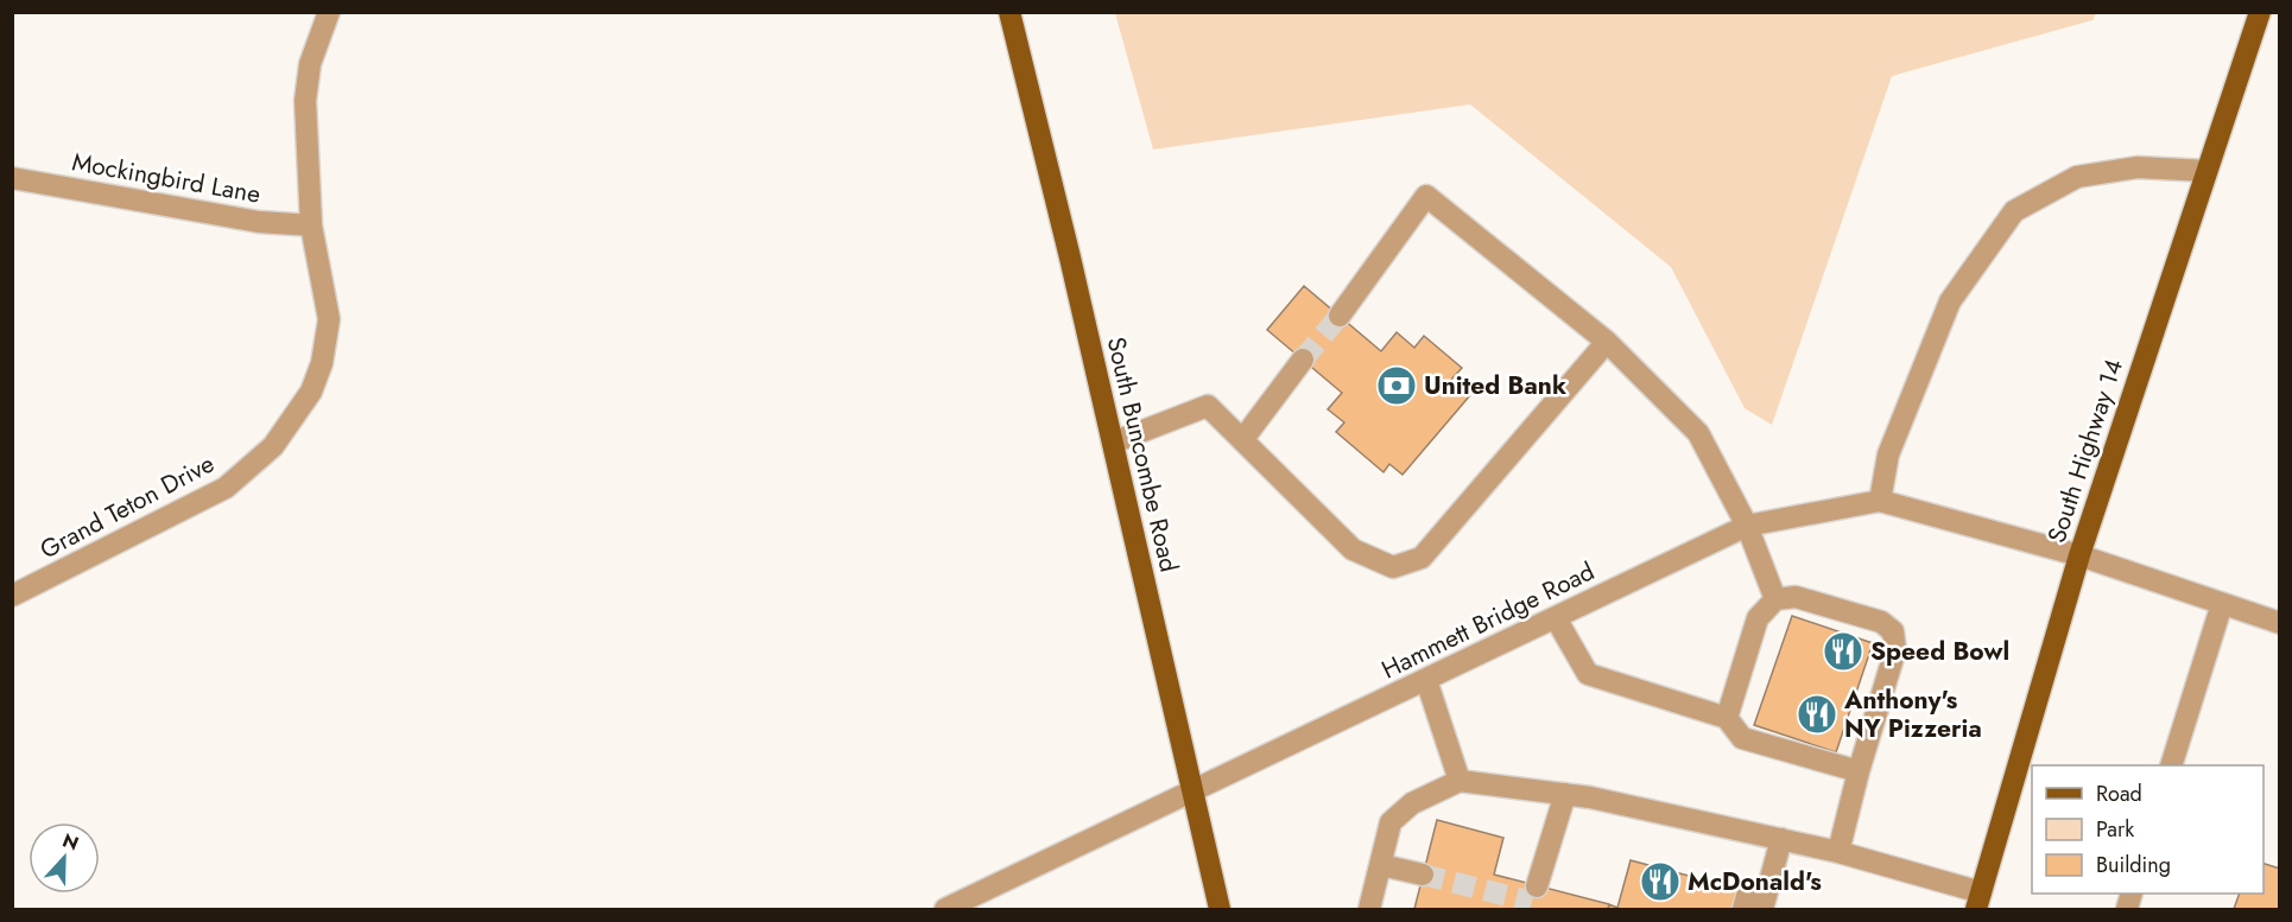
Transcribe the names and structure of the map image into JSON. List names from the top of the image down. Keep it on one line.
{"streets":{"main road":["South Highway 14","South Buncombe Road"],"street":["Mockingbird Lane","Grand Teton Drive","Hammett Bridge Road"]},"crossings":[["Mockingbird Lane","Grand Teton Drive"],["South Highway 14","Hammett Bridge Road"],["South Buncombe Road","Hammett Bridge Road"]],"places":{"bank":["United Bank"],"restaurant":["Speed Bowl","Anthony's NY Pizzeria","McDonald's"]},"legend":["Road","Park","Building"],"north":"top"}
